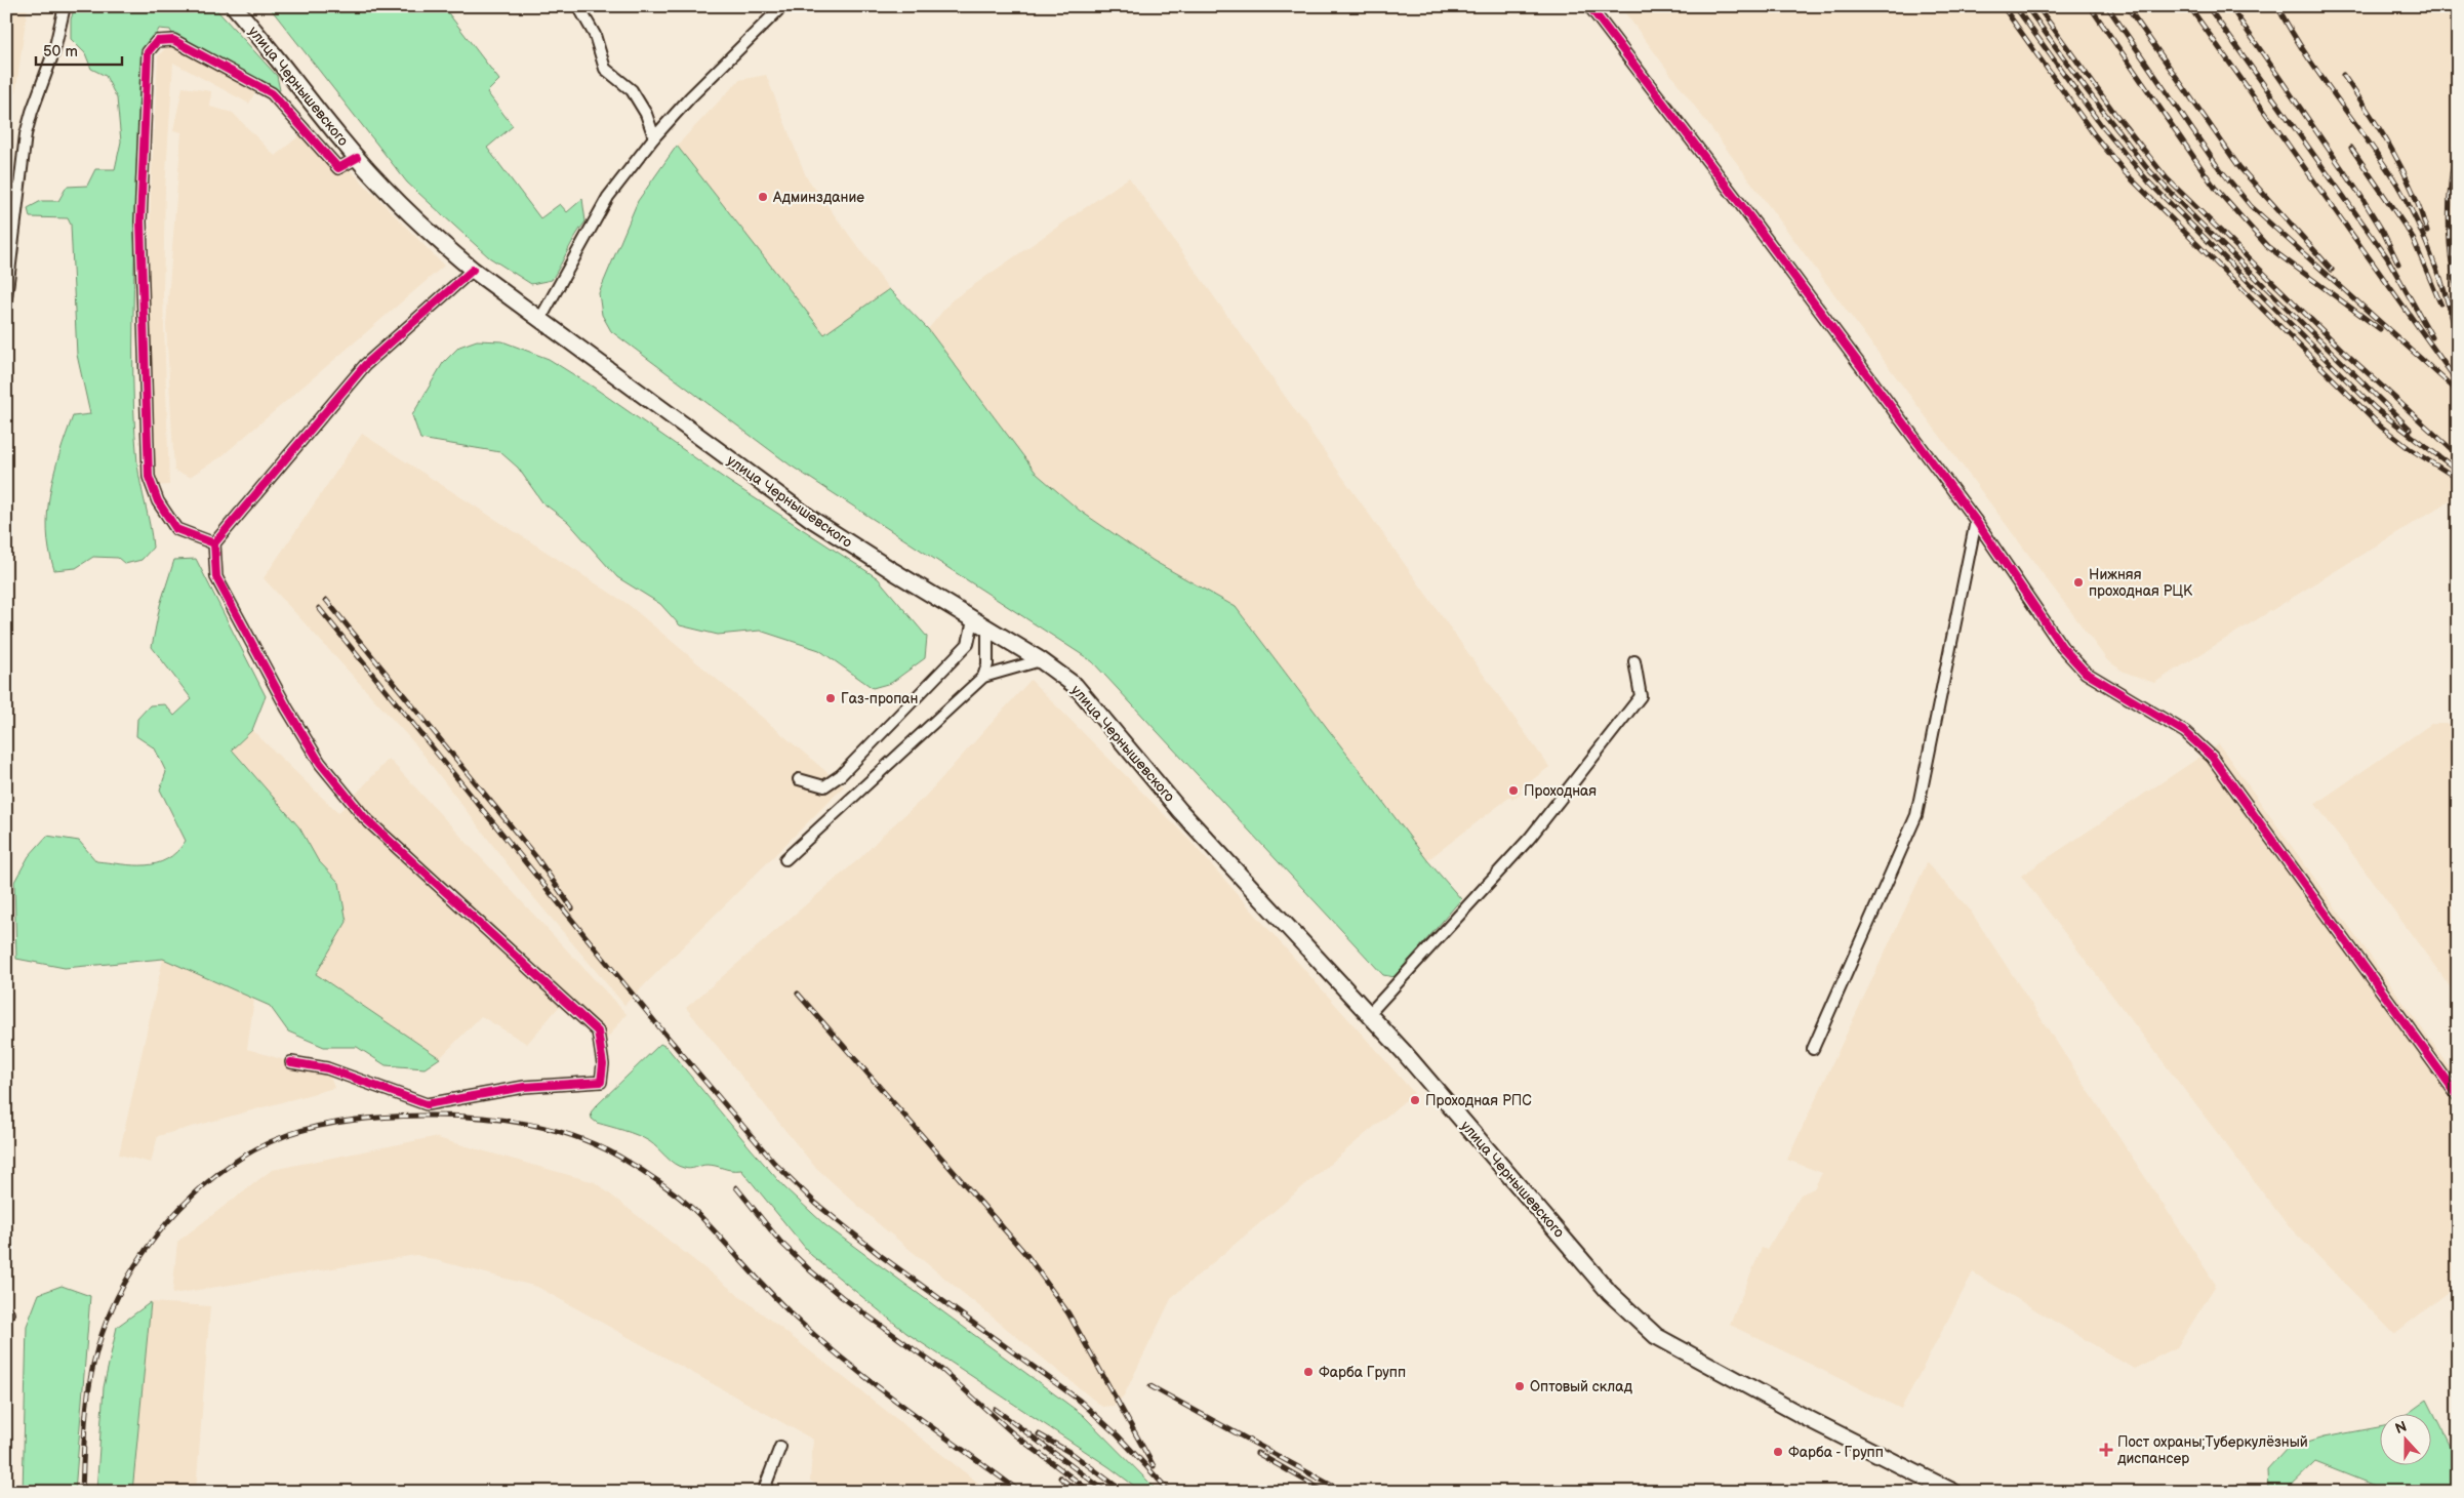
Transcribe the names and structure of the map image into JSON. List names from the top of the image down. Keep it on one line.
{"streets":{"main road":["улица Чернышевского"]},"places":{"other":["Админздание","Нижняя проходная РЦК","Газ-пропан","Проходная","Проходная РПС","Фарба Групп","Оптовый склад","Фарба - Групп"],"health":["Пост охраны;Туберкулёзный диспансер"]},"scale_bar":"50 m","north":"top"}
